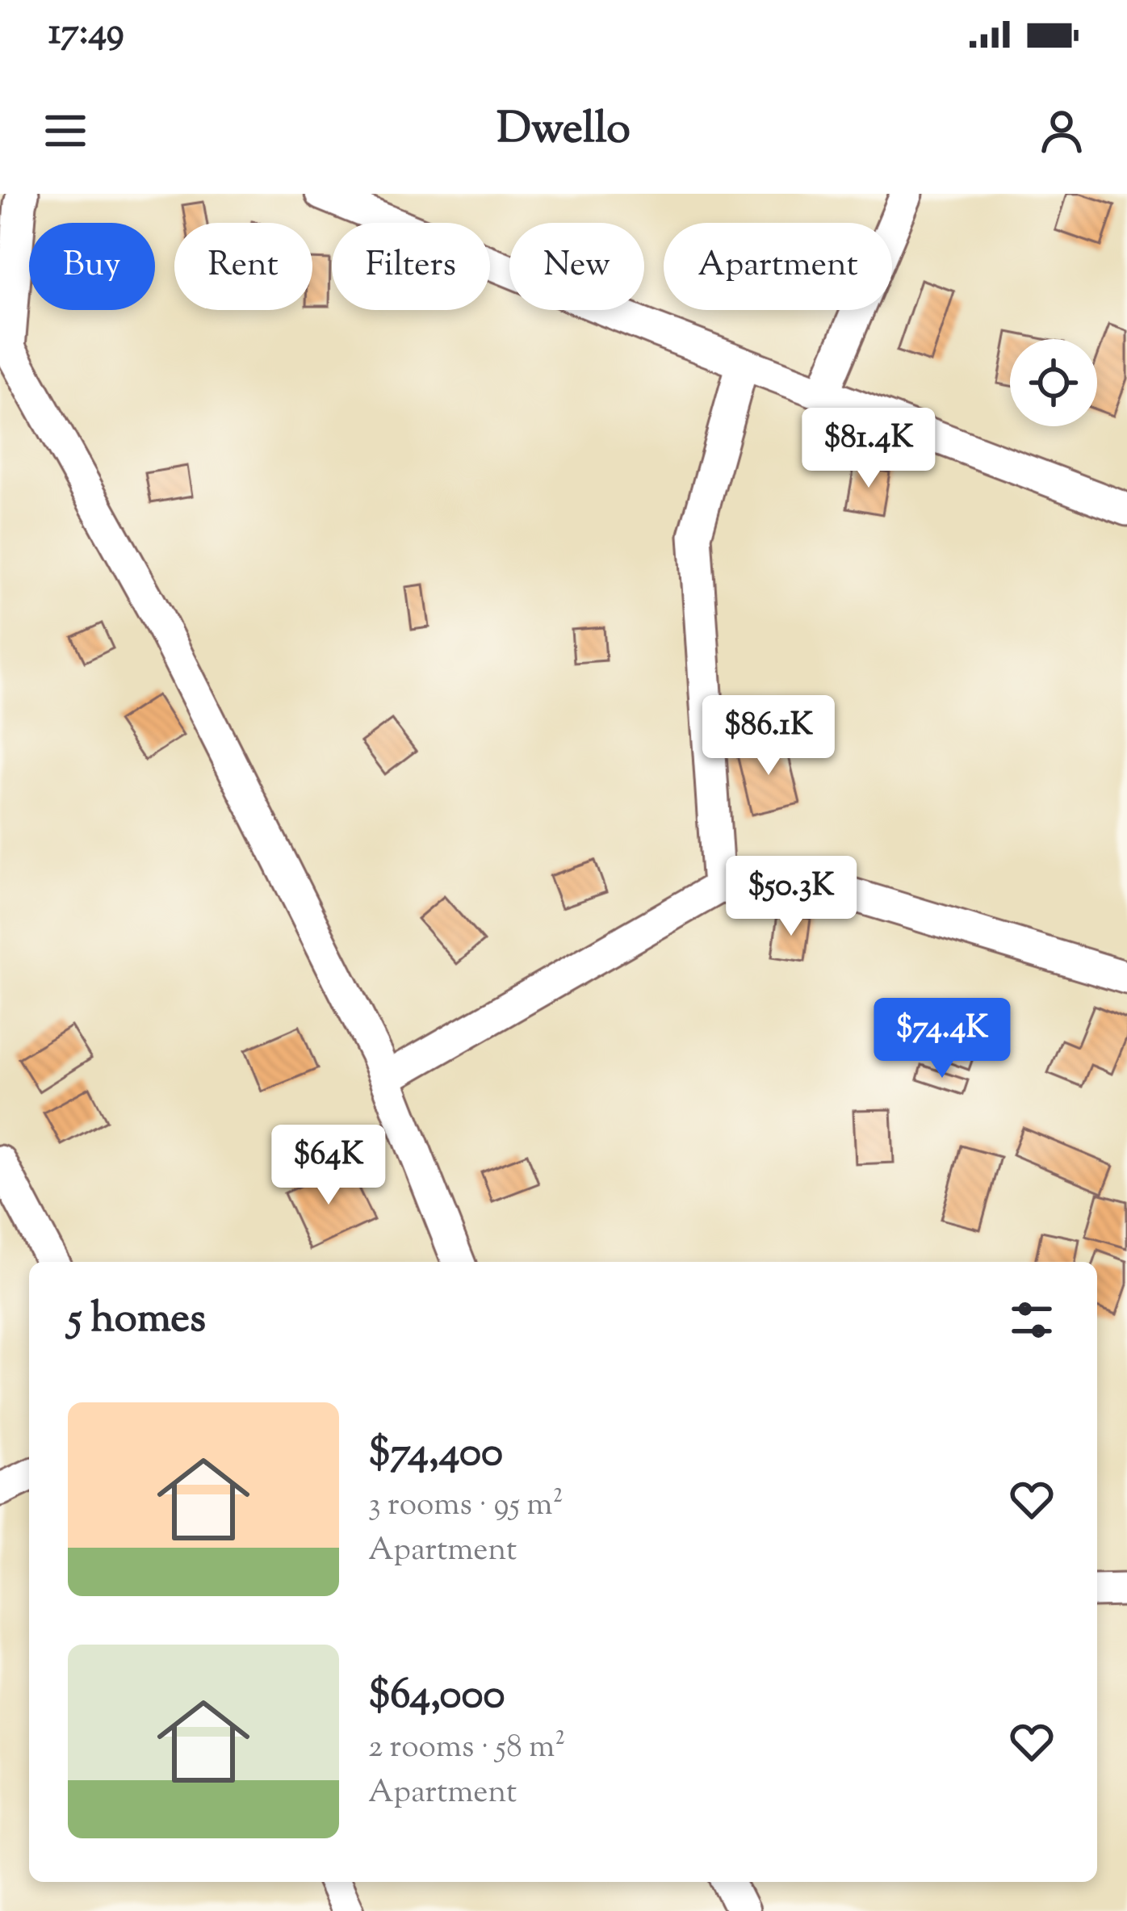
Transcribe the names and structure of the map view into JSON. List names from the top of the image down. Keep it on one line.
{"page":{"status":"17:49","header":"Dwello","chip":["Buy","Rent","Filters","New","Apartment"],"price":["$81.4K","$86.1K","$50.3K","$74.4K","$64K"],"heading":"5 homes","list":[{"name":"$74,400","note":"3 rooms · 95 m² · Apartment"},{"name":"$64,000","note":"2 rooms · 58 m² · Apartment"}]}}
